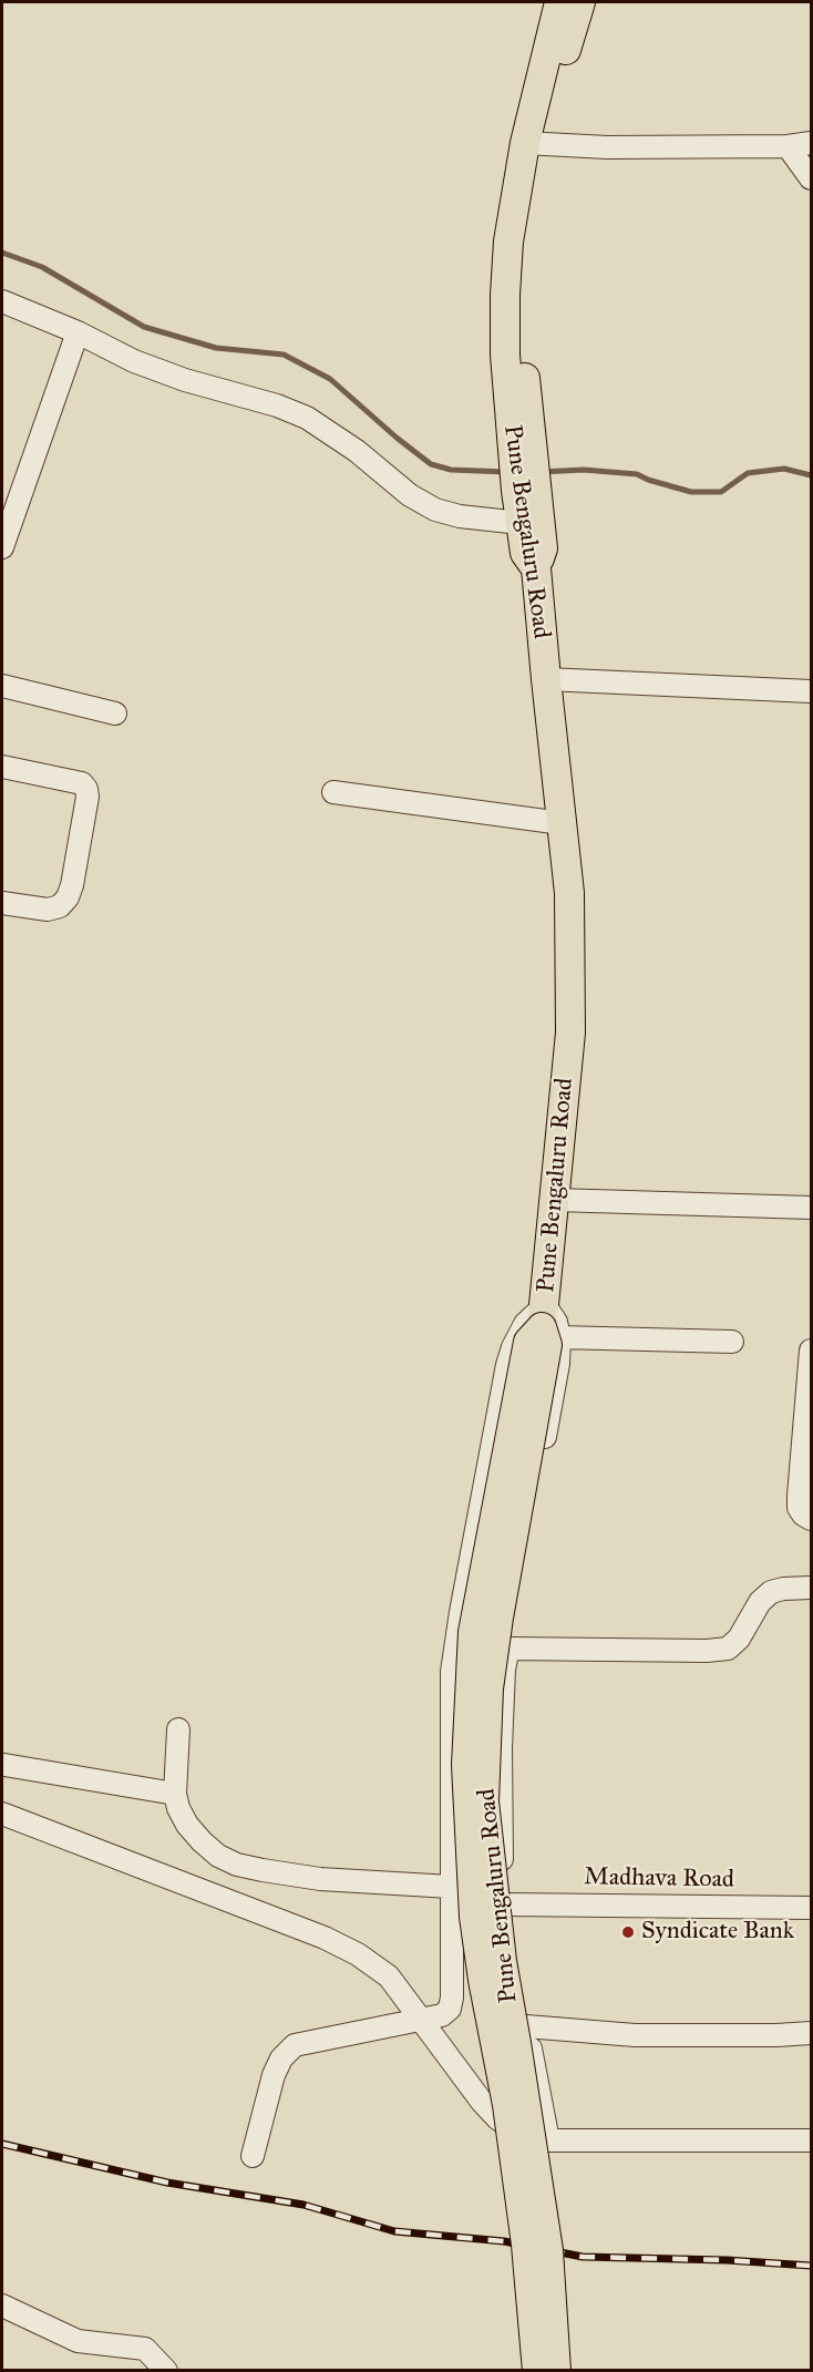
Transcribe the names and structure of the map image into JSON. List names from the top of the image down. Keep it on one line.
{"streets":{"main road":["Pune Bengaluru Road"],"street":["Madhava Road"]},"places":["Syndicate Bank"]}
